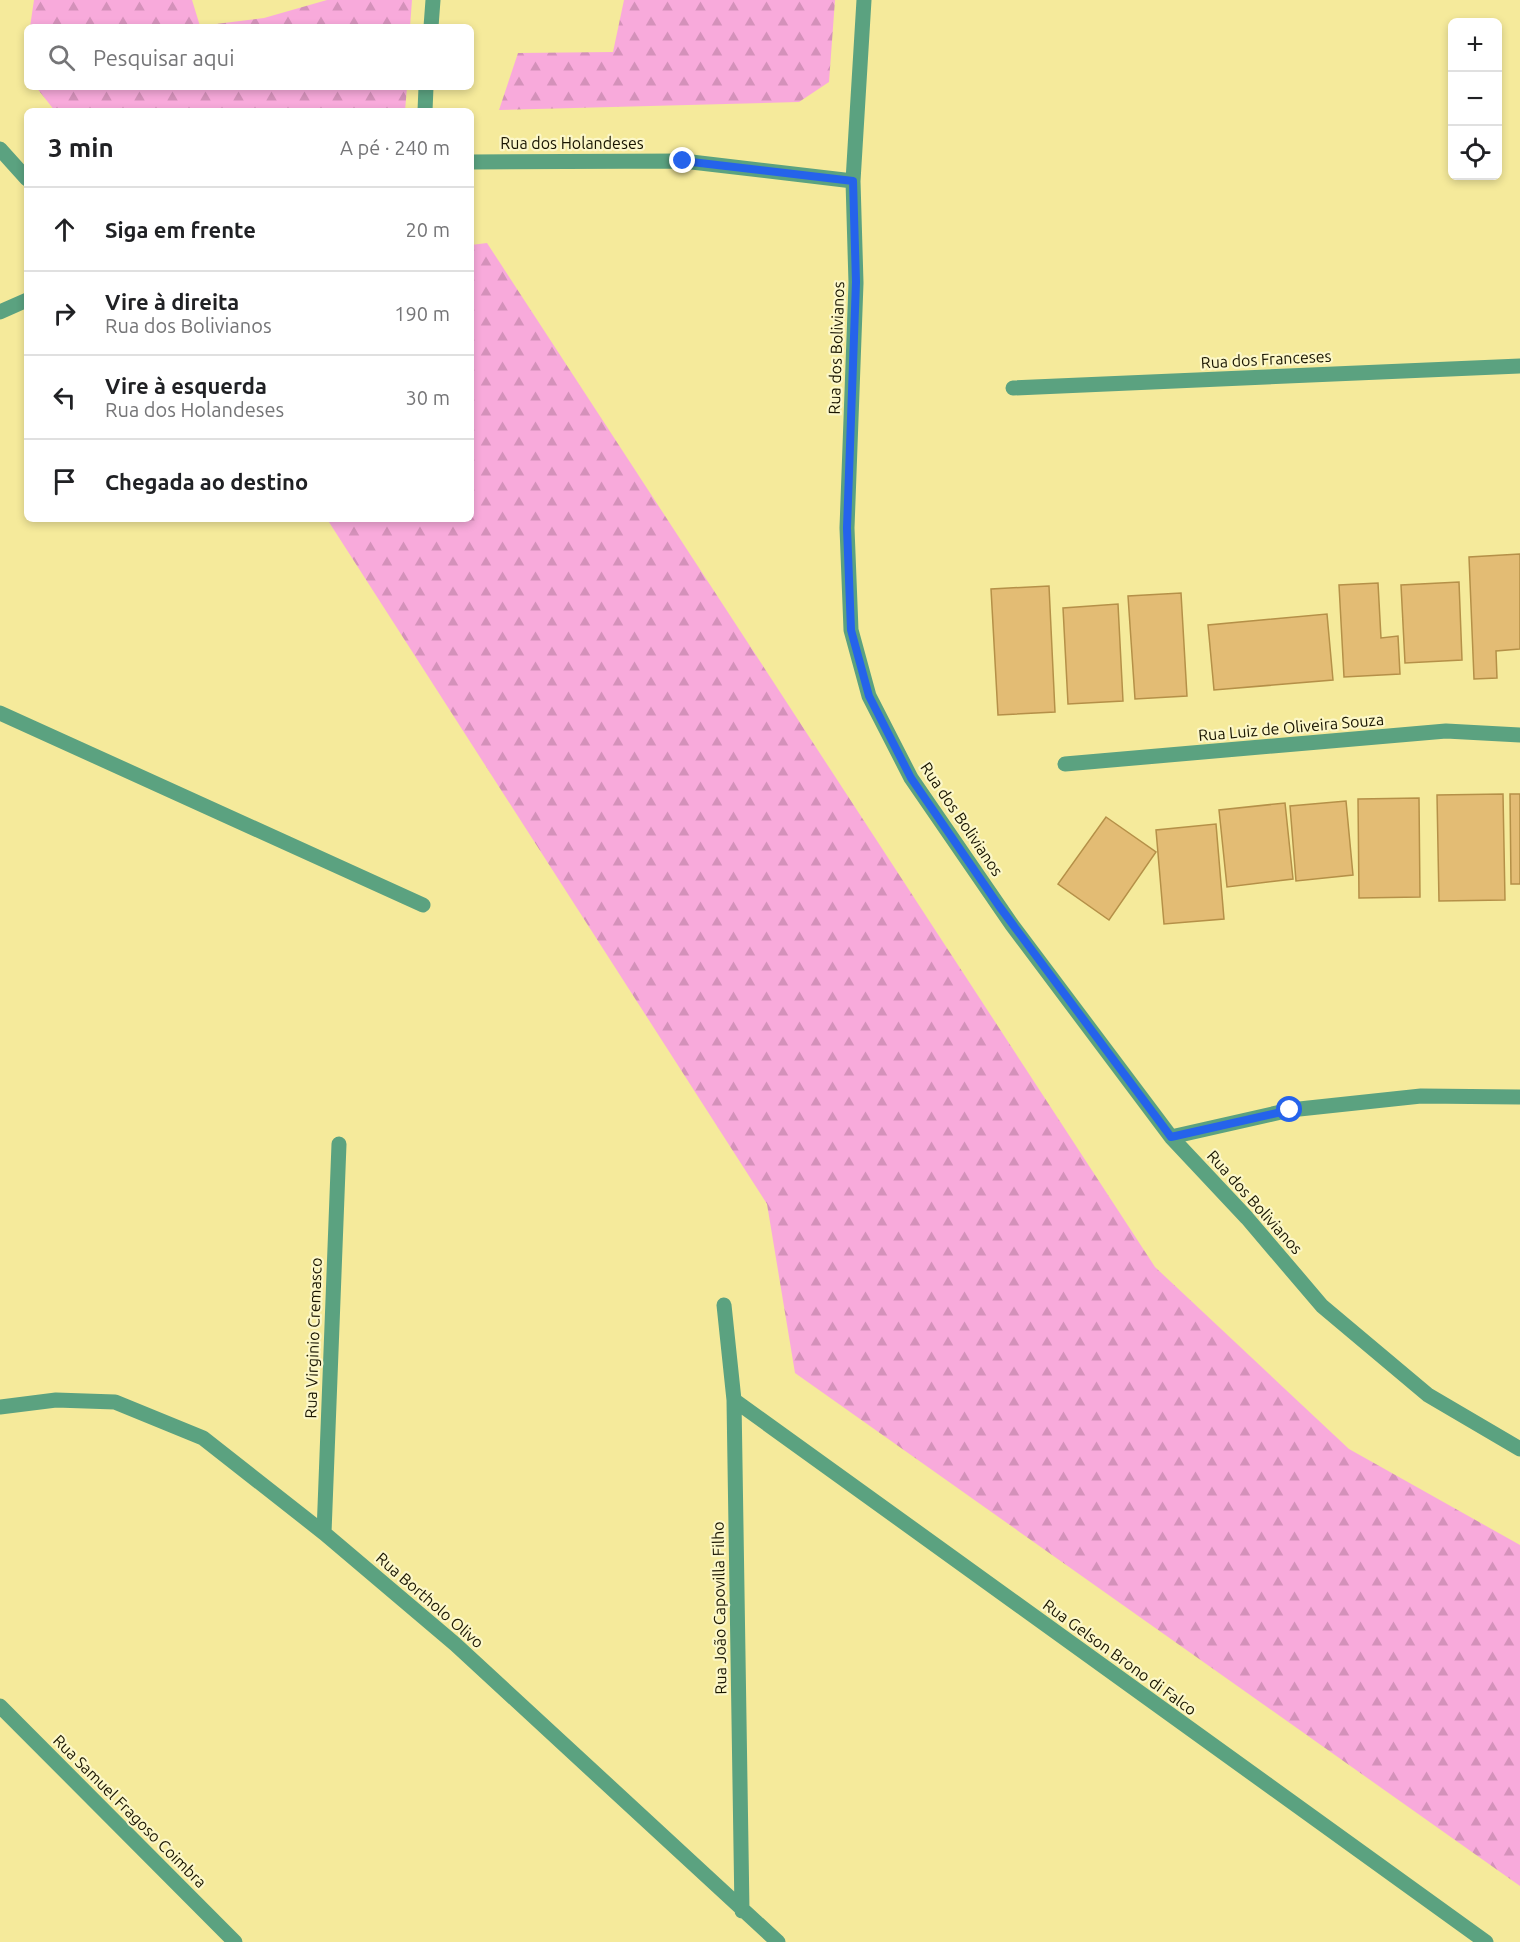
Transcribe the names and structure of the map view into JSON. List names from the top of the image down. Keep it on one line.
{"streets":{"street":["Rua dos Holandeses","Rua dos Bolivianos","Rua dos Franceses","Rua Luiz de Oliveira Souza","Rua Virginio Cremasco","Rua Bortholo Olivo","Rua João Capovilla Filho","Rua Gelson Brono di Falco","Rua Samuel Fragoso Coimbra"]},"crossings":[["Rua dos Holandeses","Rua dos Bolivianos"],["Rua Virginio Cremasco","Rua Bortholo Olivo"],["Rua Bortholo Olivo","Rua João Capovilla Filho"],["Rua João Capovilla Filho","Rua Gelson Brono di Falco"]],"page":{"map_buttons":["+","−"],"search":"Pesquisar aqui","heading":["3 min","A pé · 240 m"],"list":[["Siga em frente","20 m"],["Vire à direita","Rua dos Bolivianos","190 m"],["Vire à esquerda","Rua dos Holandeses","30 m"],"Chegada ao destino"]}}
